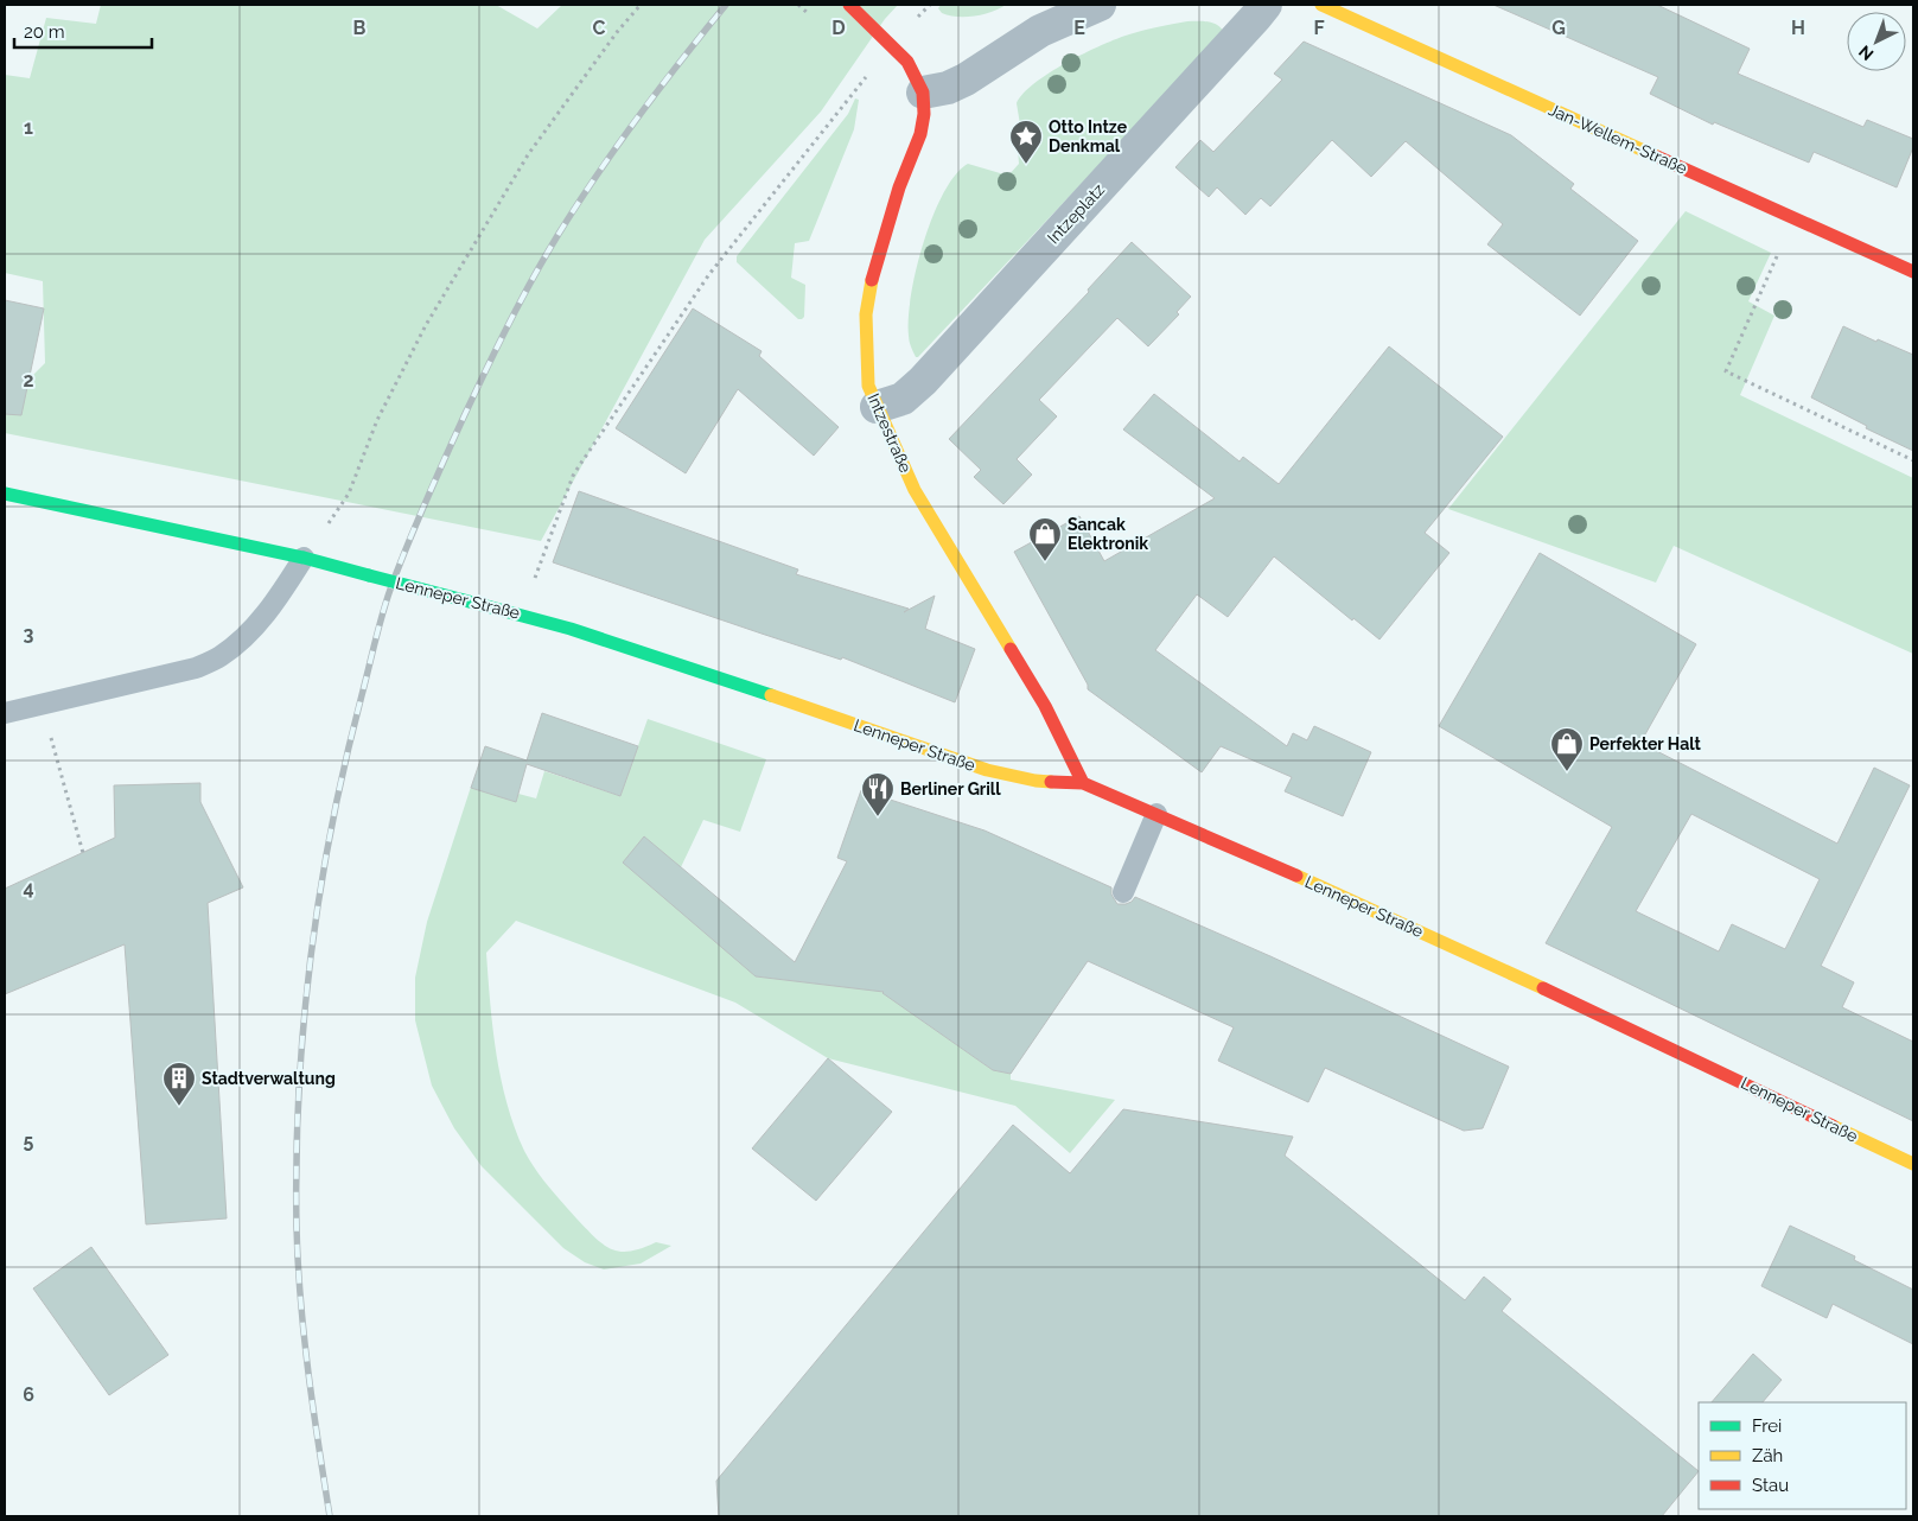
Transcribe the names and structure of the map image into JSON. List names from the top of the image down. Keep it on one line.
{"streets":{"main road":["Jan-Wellem-Straße","Intzestraße","Lenneper Straße"],"street":["Intzeplatz"]},"crossings":[["Intzeplatz","Intzestraße"],["Intzestraße","Lenneper Straße"]],"places":{"place":["Otto Intze Denkmal"],"shop":["Sancak Elektronik","Perfekter Halt"],"restaurant":["Berliner Grill"],"building":["Stadtverwaltung"]},"legend":["Frei","Zäh","Stau"],"scale_bar":"20 m","north":"bottom left","grid":{"columns":["B","C","D","E","F","G","H"],"rows":["1","2","3","4","5","6"]}}
